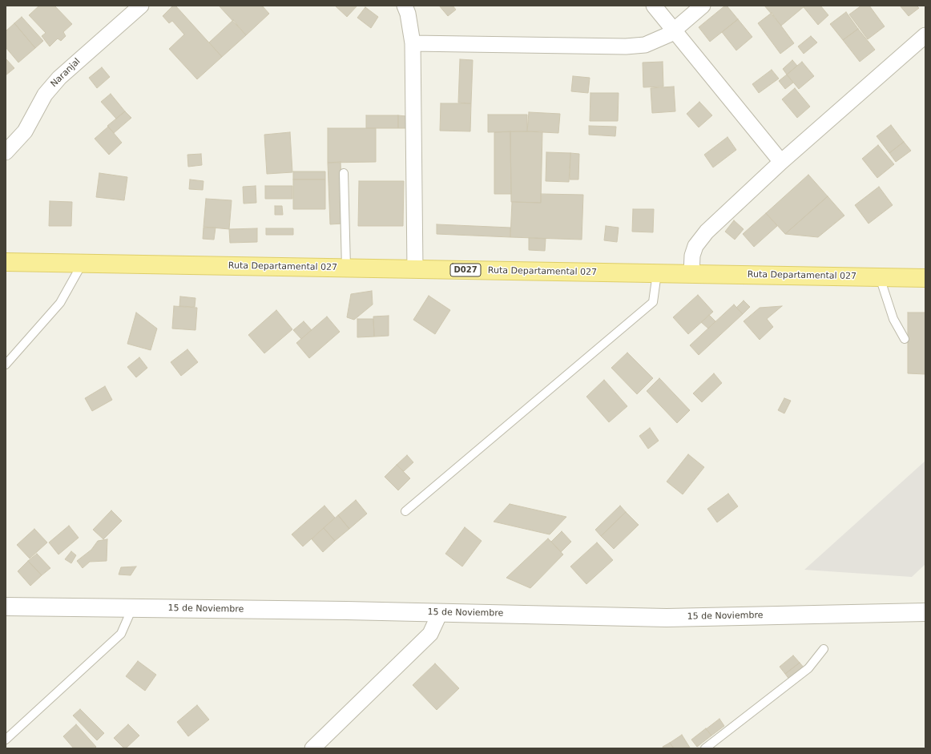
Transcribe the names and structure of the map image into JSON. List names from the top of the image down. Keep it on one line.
{"streets":{"main road":["Ruta Departamental 027","D027"],"street":["Naranjal","15 de Noviembre"]}}
